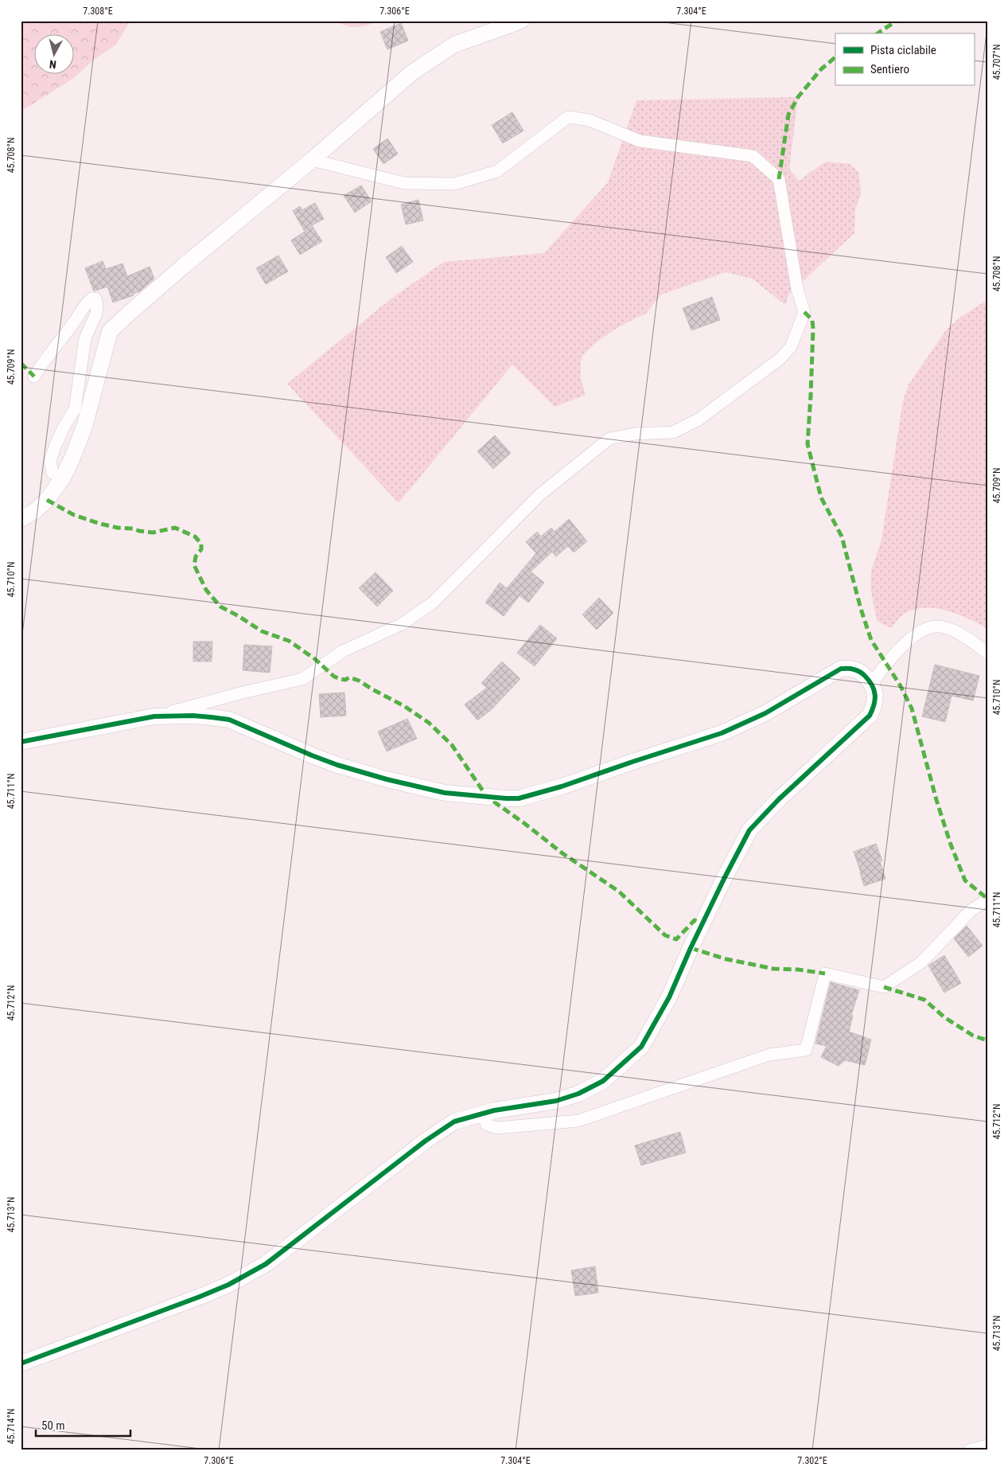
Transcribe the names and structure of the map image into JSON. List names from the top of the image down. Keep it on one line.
{"legend":["Pista ciclabile","Sentiero"],"scale_bar":"50 m","north":"bottom","coordinates":["7.308°E","7.306°E","7.304°E","45.707°N","45.708°N","45.709°N","45.710°N","45.711°N","45.712°N","45.713°N","45.714°N","7.302°E"]}
